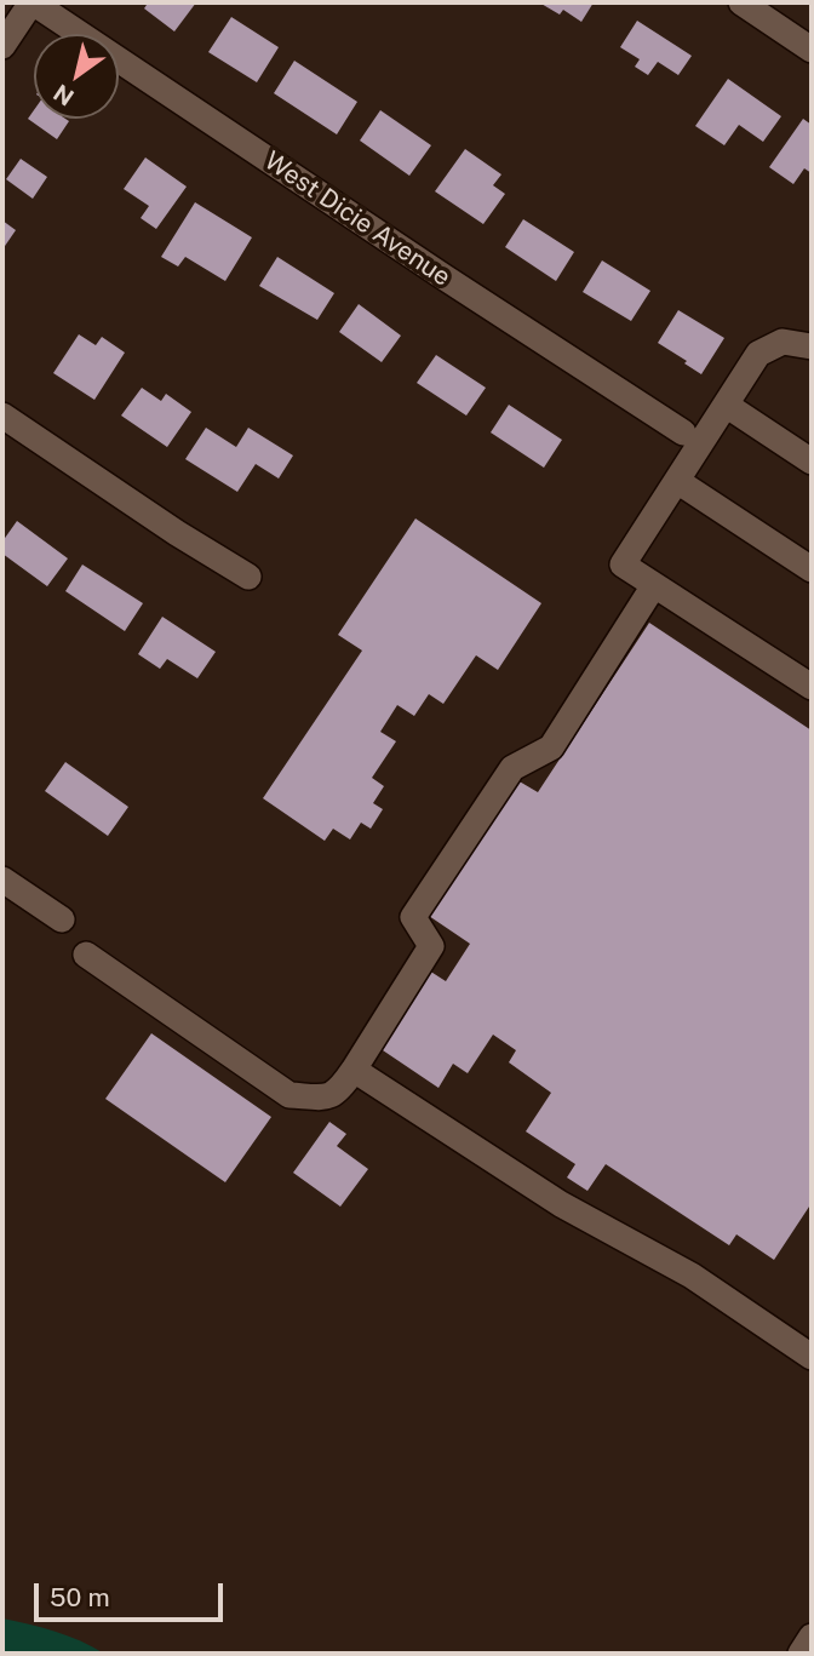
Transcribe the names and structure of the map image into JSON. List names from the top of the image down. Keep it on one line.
{"streets":{"street":["West Dicie Avenue"]},"scale_bar":"50 m","north":"bottom left"}
